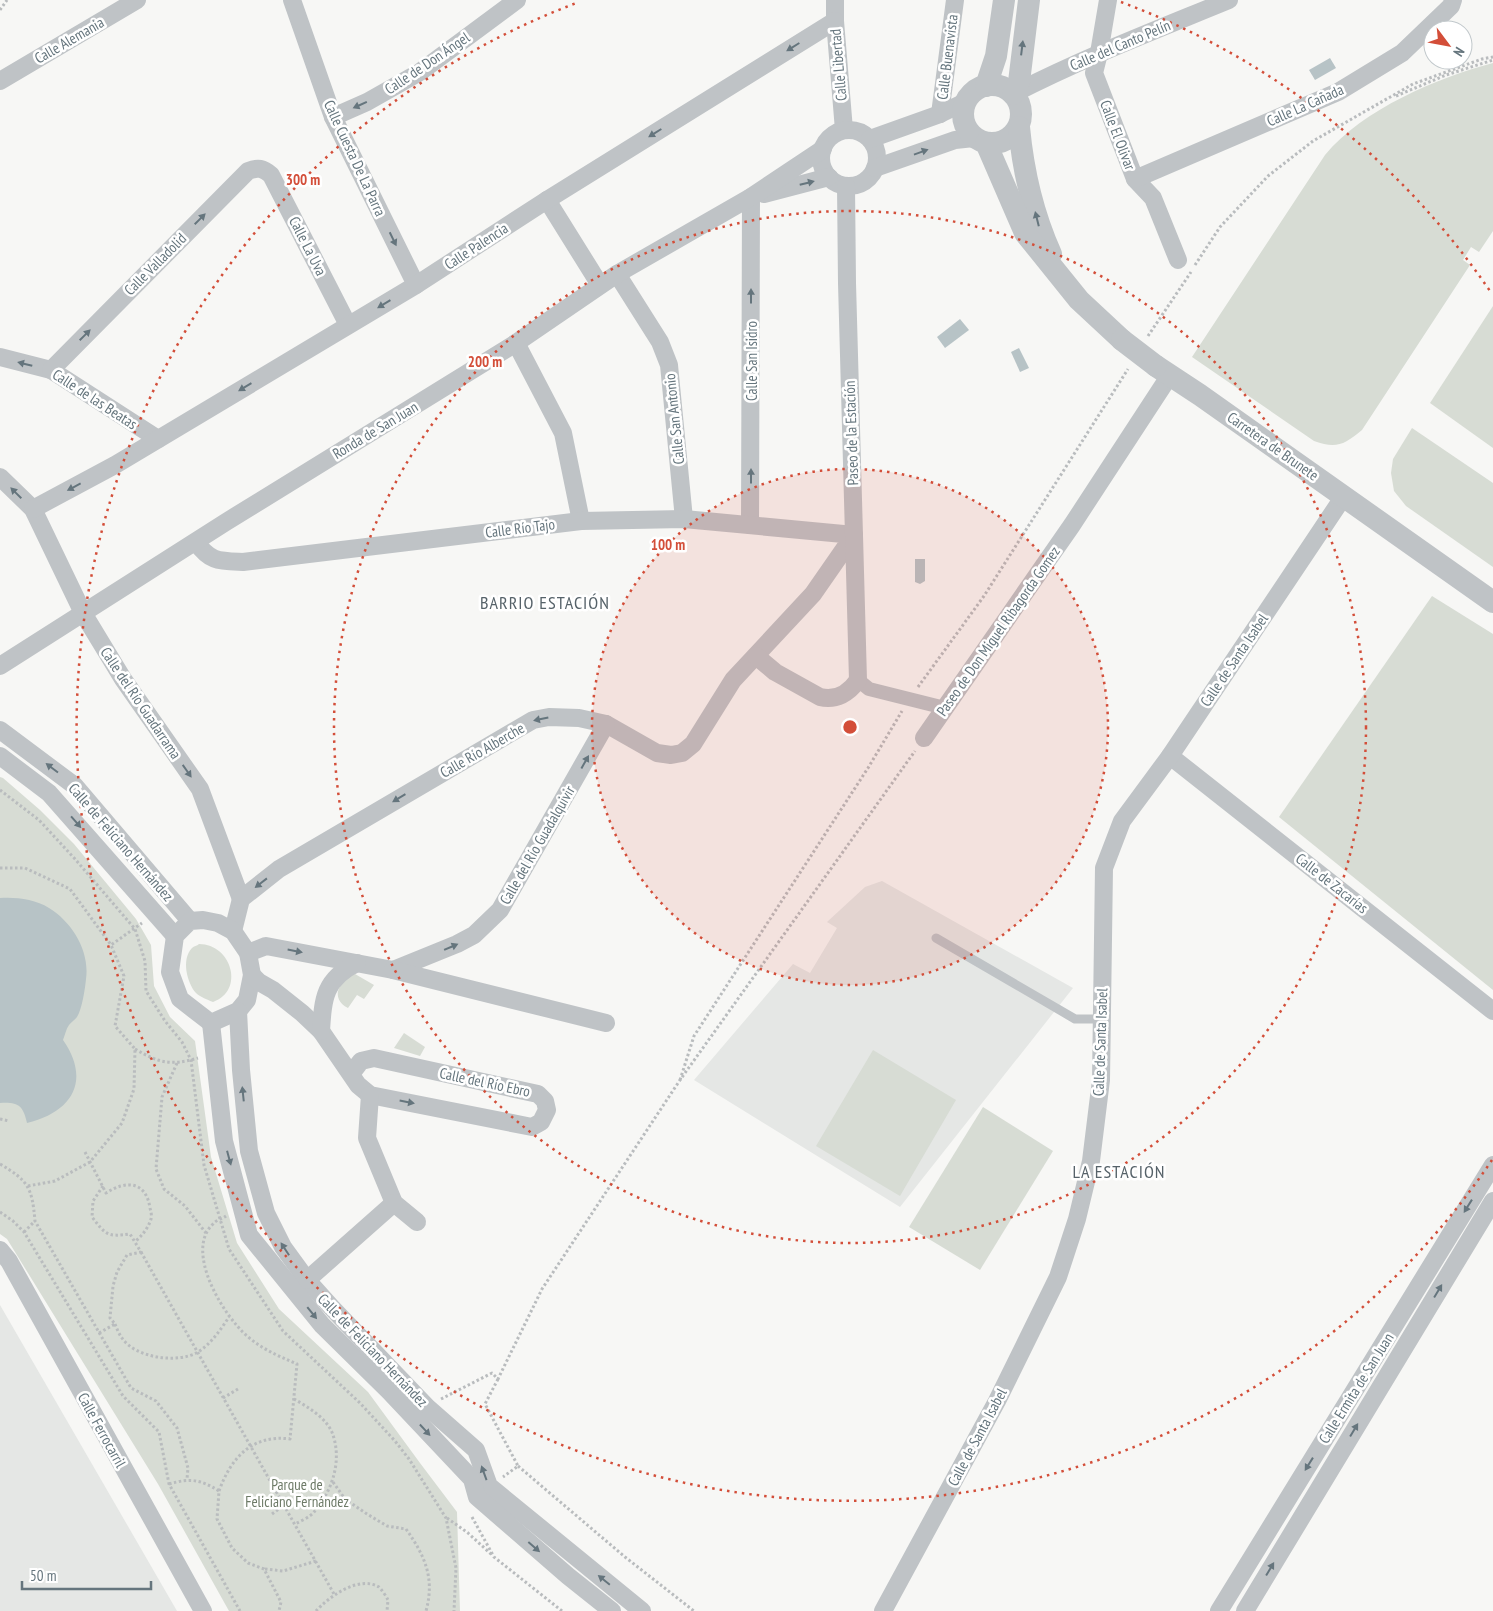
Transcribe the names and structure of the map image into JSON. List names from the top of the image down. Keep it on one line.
{"streets":{"street":["Calle Alemania","Calle del Canto Pelín","Calle Buenavista","Calle de Don Ángel","Calle Libertad","Calle La Cañada","Calle El Olivar","Calle Cuesta De La Parra","Calle La Uva","Calle Palencia","Calle Valladolid","Calle San Isidro","Calle de las Beatas","Calle San Antonio","Ronda de San Juan","Paseo de la Estación","Carretera de Brunete","Calle Río Tajo","Paseo de Don Miguel Ribagorda Gomez","Calle de Santa Isabel","Calle del Río Guadarrama","Calle Río Alberche","Calle de Feliciano Hernández","Calle del Río Guadalquivir","Calle de Zacarías","Calle del Río Ebro","Calle Ermita de San Juan","Calle Ferrocarril"]},"crossings":[["Calle del Canto Pelín","Calle El Olivar"],["Calle del Canto Pelín","Carretera de Brunete"],["Calle de Don Ángel","Calle Cuesta De La Parra"],["Calle Libertad","Calle Palencia"],["Calle Libertad","Ronda de San Juan"],["Calle Libertad","Paseo de la Estación"],["Calle La Cañada","Calle El Olivar"],["Calle Cuesta De La Parra","Calle Palencia"],["Calle La Uva","Calle Palencia"],["Calle La Uva","Calle Valladolid"],["Calle Palencia","Calle de las Beatas"],["Calle Palencia","Calle del Río Guadarrama"],["Calle Valladolid","Calle de las Beatas"],["Calle San Isidro","Ronda de San Juan"],["Calle San Isidro","Calle Río Tajo"],["Calle San Antonio","Ronda de San Juan"],["Calle San Antonio","Calle Río Tajo"],["Ronda de San Juan","Paseo de la Estación"],["Ronda de San Juan","Calle Río Tajo"],["Ronda de San Juan","Calle del Río Guadarrama"],["Paseo de la Estación","Calle Río Tajo"],["Paseo de la Estación","Calle Río Alberche"],["Carretera de Brunete","Paseo de Don Miguel Ribagorda Gomez"],["Carretera de Brunete","Calle de Santa Isabel"],["Calle Río Tajo","Calle Río Alberche"],["Calle de Santa Isabel","Calle de Zacarías"],["Calle del Río Guadarrama","Calle Río Alberche"],["Calle Río Alberche","Calle del Río Guadalquivir"]],"one_way":["Calle de Don Ángel","Calle Cuesta De La Parra","Calle Palencia","Calle Valladolid","Calle San Isidro","Calle Río Alberche","Calle del Río Guadalquivir"],"districts":["BARRIO ESTACIÓN","LA ESTACIÓN"],"parks":["Parque de Feliciano Fernández"],"scale_bar":"50 m","north":"bottom right","rings":["300 m","200 m","100 m"]}
